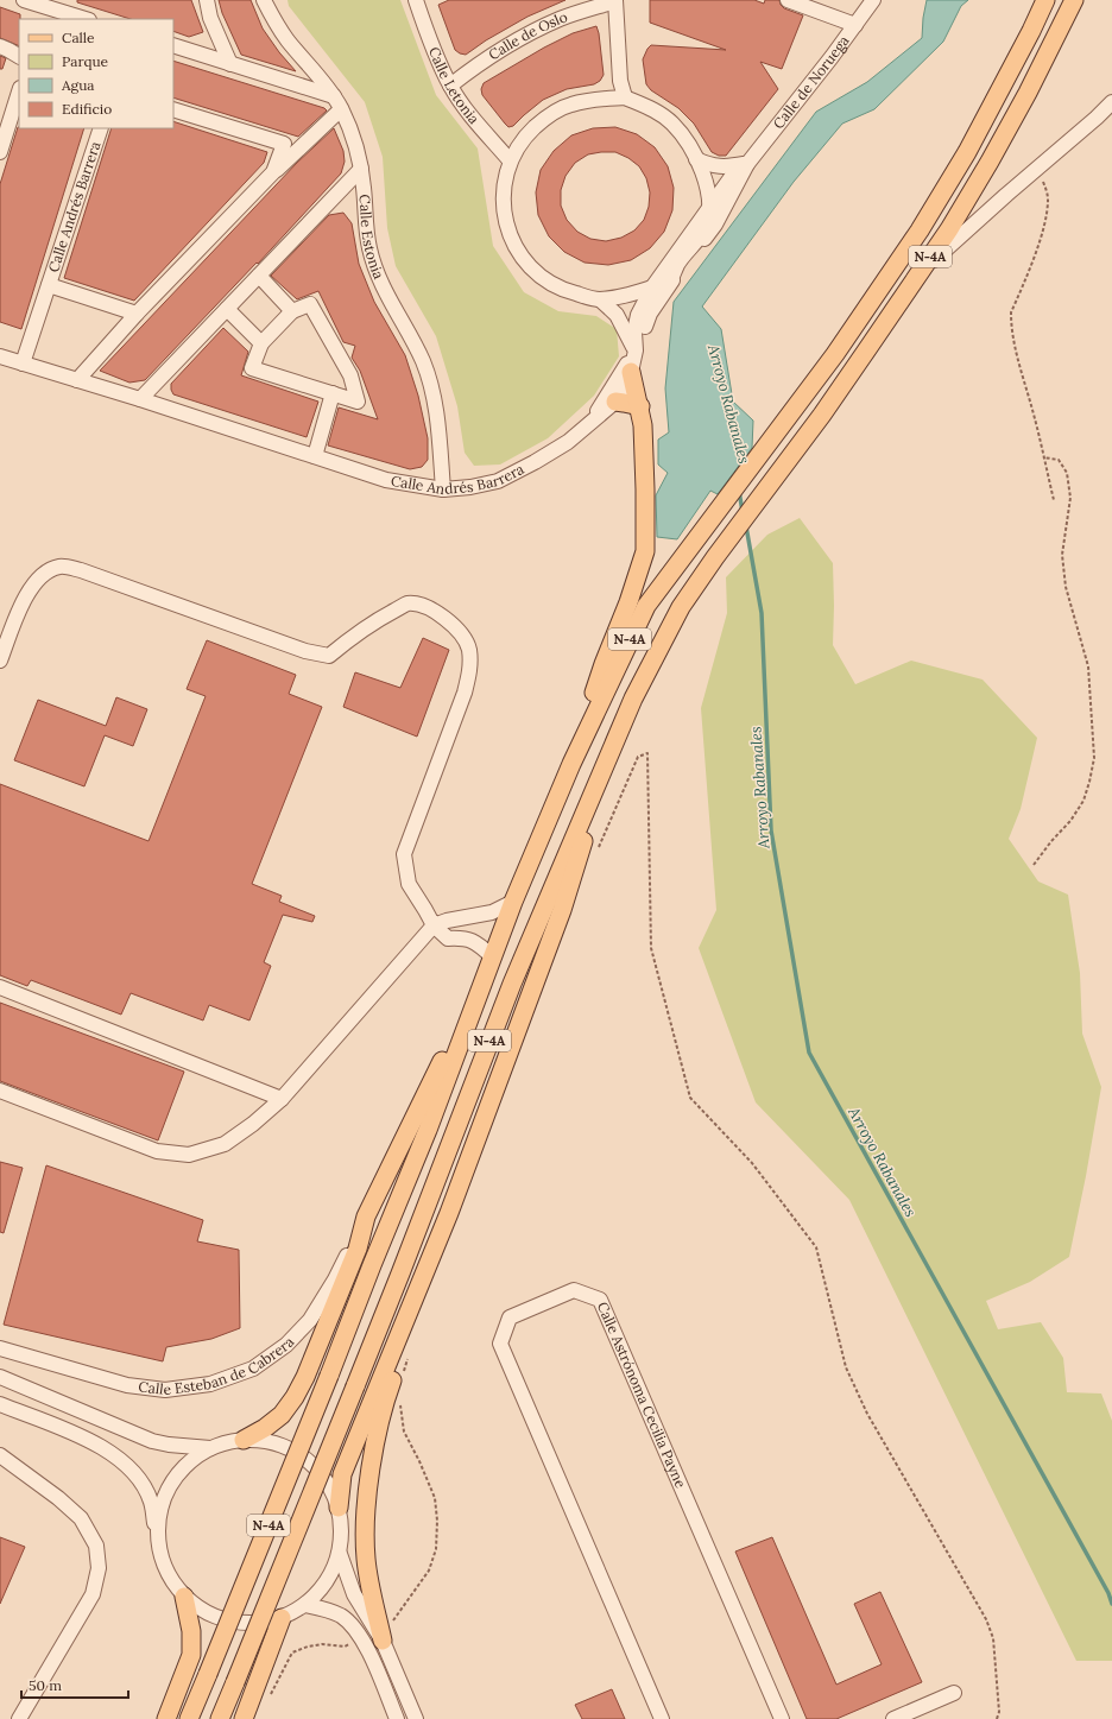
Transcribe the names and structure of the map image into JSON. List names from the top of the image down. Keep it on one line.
{"streets":{"main road":["N-4A"],"street":["Calle de Oslo","Calle de Noruega","Calle Letonia","Calle Andrés Barrera","Calle Estonia","Calle Esteban de Cabrera","Calle Astrónoma Cecilia Payne"]},"crossings":[["Calle de Oslo","Calle Letonia"],["Calle de Noruega","Calle Andrés Barrera"],["Calle Andrés Barrera","Calle Estonia"]],"water":["Arroyo Rabanales"],"legend":["Calle","Parque","Agua","Edificio"],"scale_bar":"50 m"}
